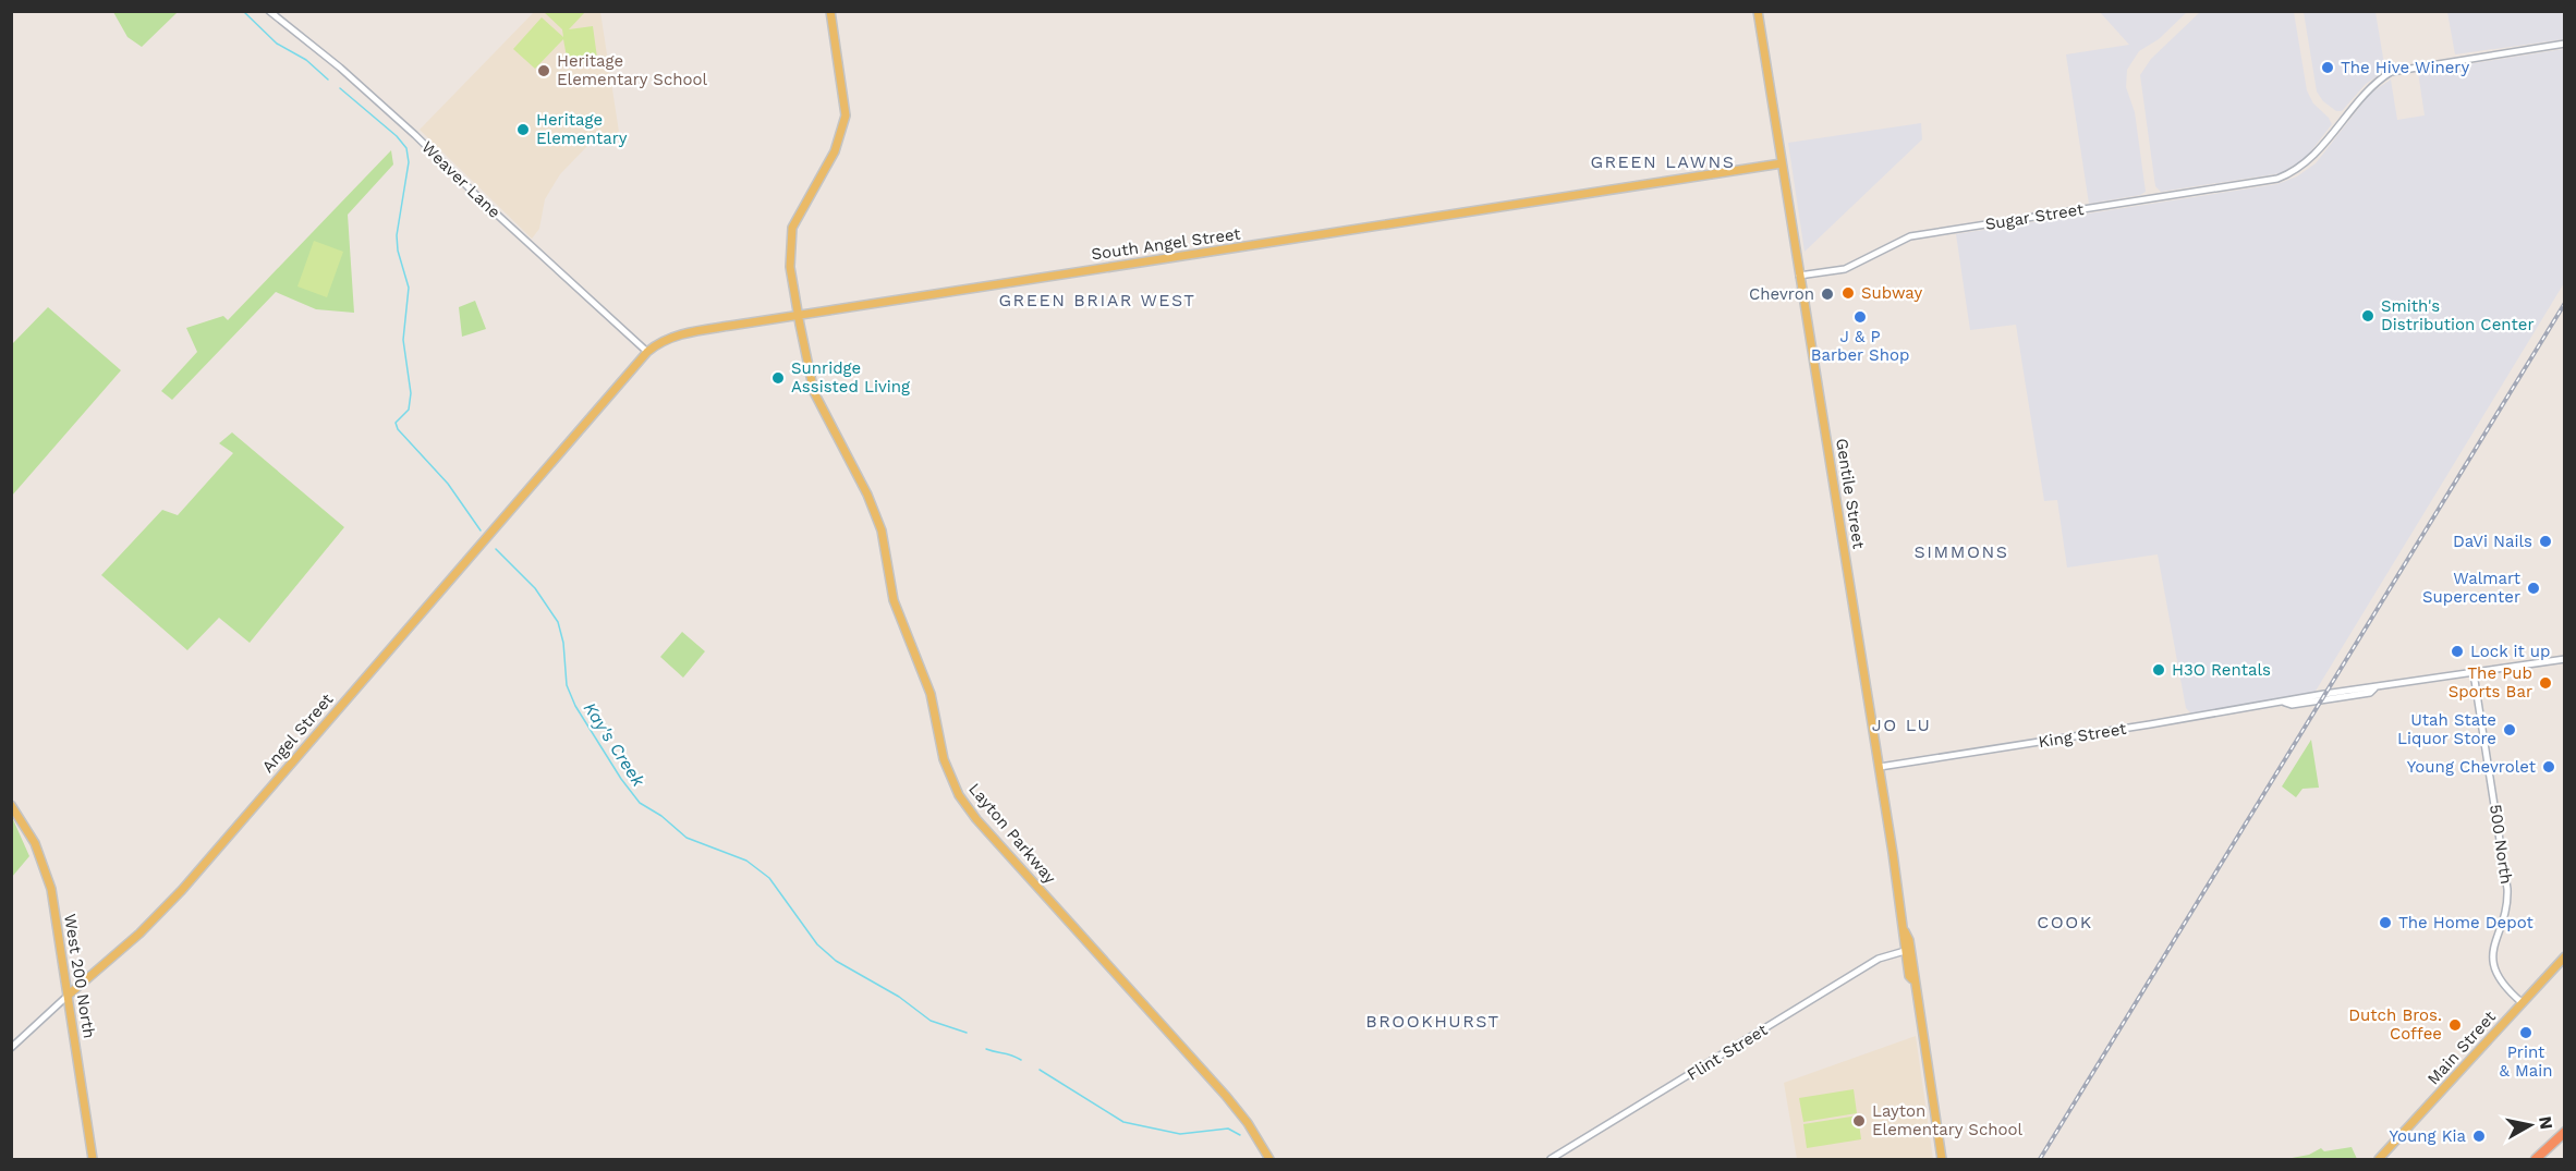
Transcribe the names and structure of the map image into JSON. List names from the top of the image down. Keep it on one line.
{"streets":{"main road":["South Angel Street","Gentile Street","Angel Street","Layton Parkway","West 200 North","Main Street"],"street":["Weaver Lane","Sugar Street","King Street","500 North","Flint Street"]},"crossings":[["Weaver Lane","South Angel Street"],["Sugar Street","Gentile Street"],["South Angel Street","Gentile Street"],["South Angel Street","Angel Street"],["South Angel Street","Layton Parkway"],["Gentile Street","King Street"],["Gentile Street","Flint Street"],["Angel Street","West 200 North"],["King Street","500 North"],["500 North","Main Street"]],"districts":["GREEN LAWNS","GREEN BRIAR WEST","SIMMONS","JO LU","COOK","BROOKHURST"],"water":["Kay's Creek"],"places":["The Hive Winery","Heritage Elementary School","Heritage Elementary","Subway","Chevron","Smith's Distribution Center","J & P Barber Shop","Sunridge Assisted Living","DaVi Nails","Walmart Supercenter","Lock it up","H3O Rentals","The Pub Sports Bar","Utah State Liquor Store","Young Chevrolet","The Home Depot","Dutch Bros. Coffee","Print & Main","Layton Elementary School","Young Kia"],"north":"right"}
